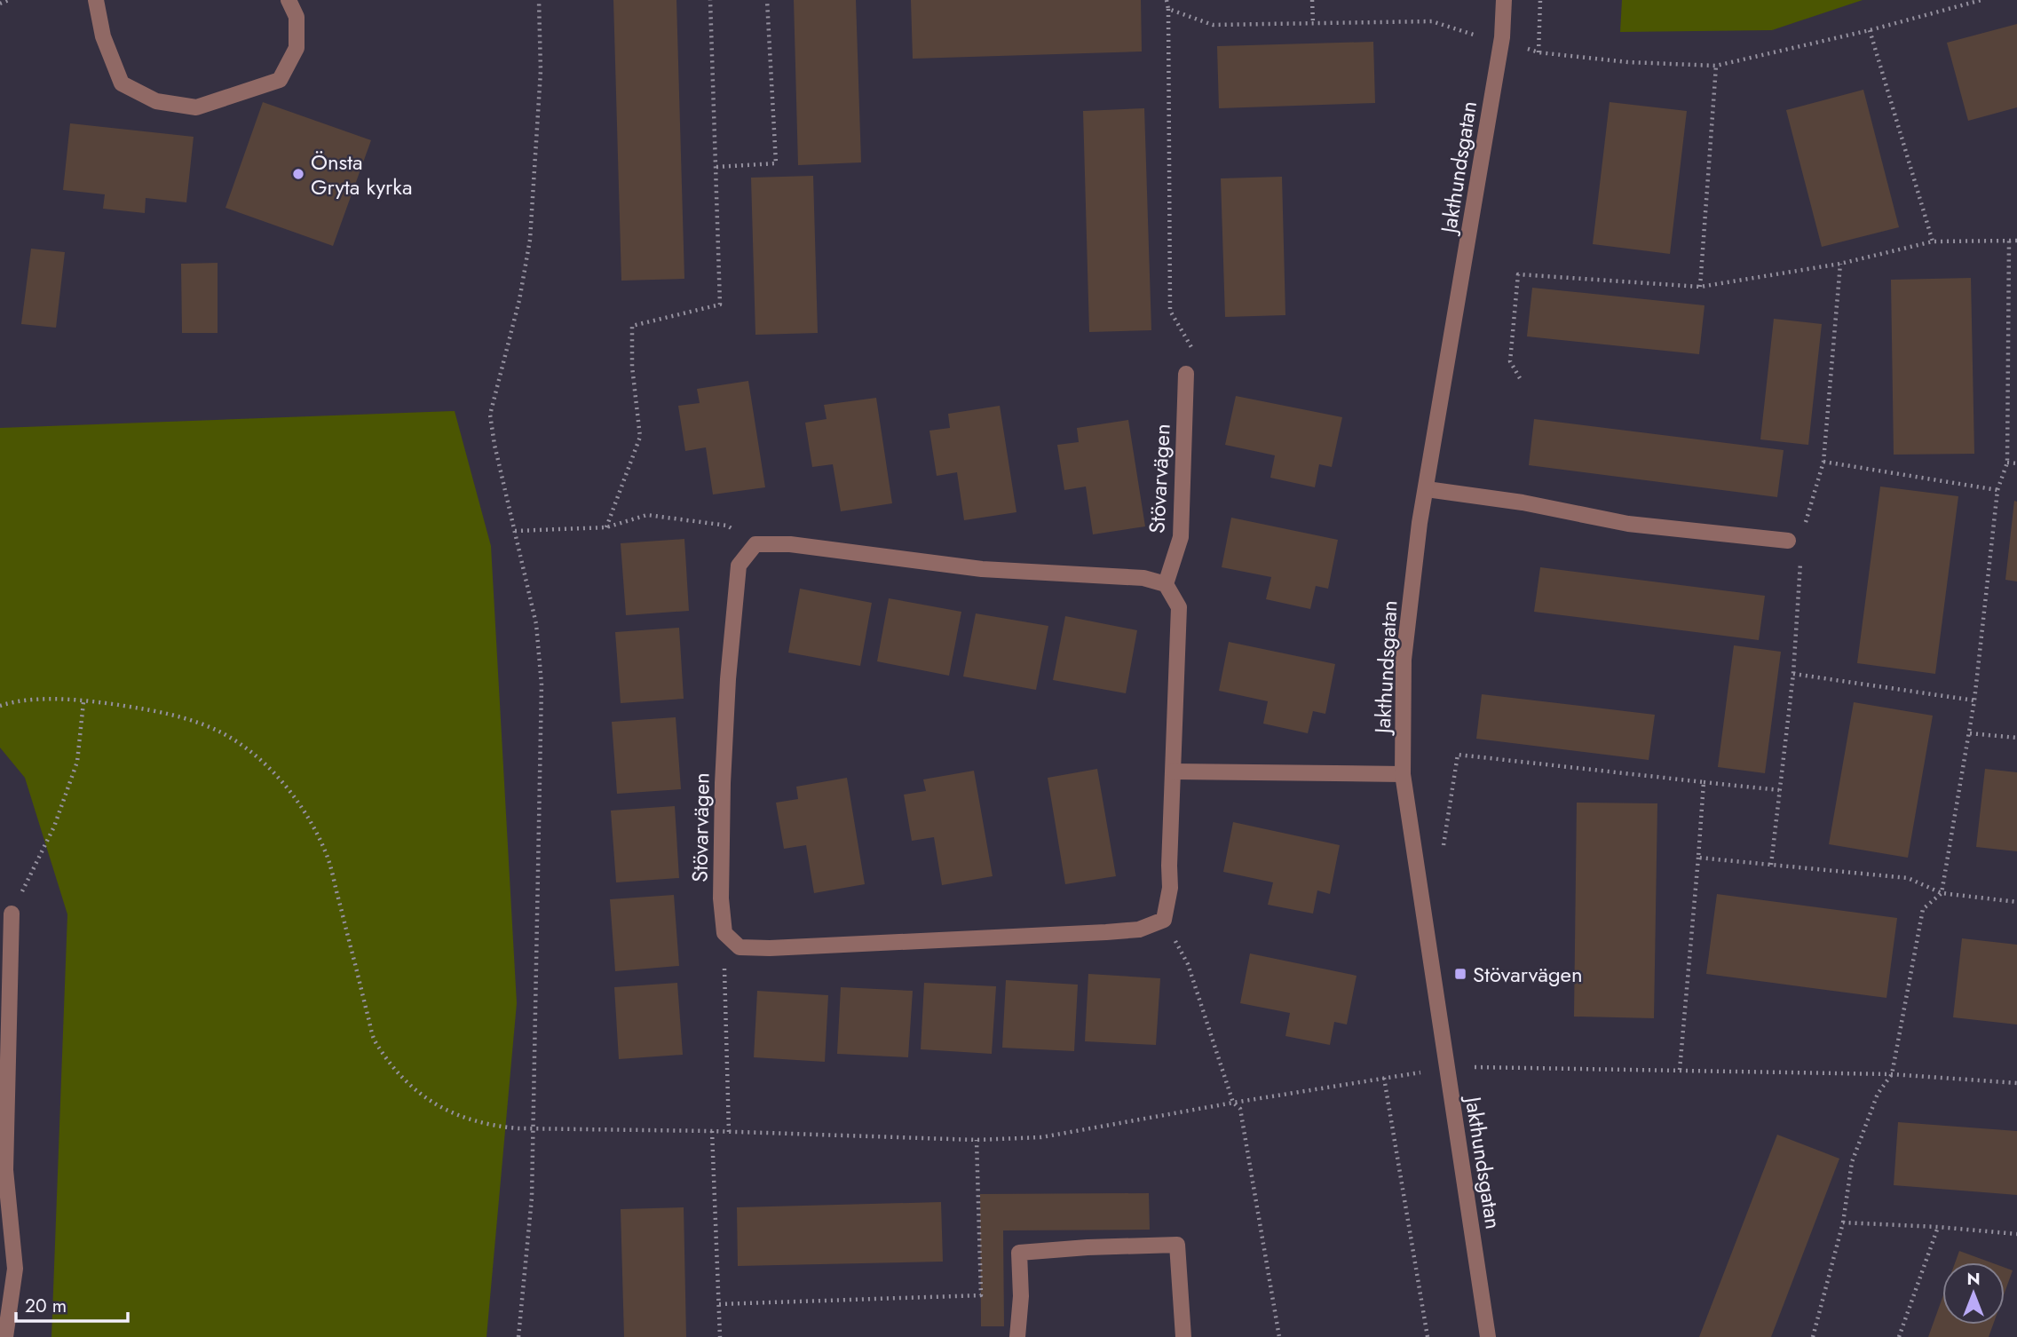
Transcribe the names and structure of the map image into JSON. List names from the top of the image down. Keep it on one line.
{"streets":{"street":["Jakthundsgatan","Stövarvägen"]},"places":{"other":["Önsta Gryta kyrka"],"transit":["Stövarvägen"]},"scale_bar":"20 m","north":"top"}
